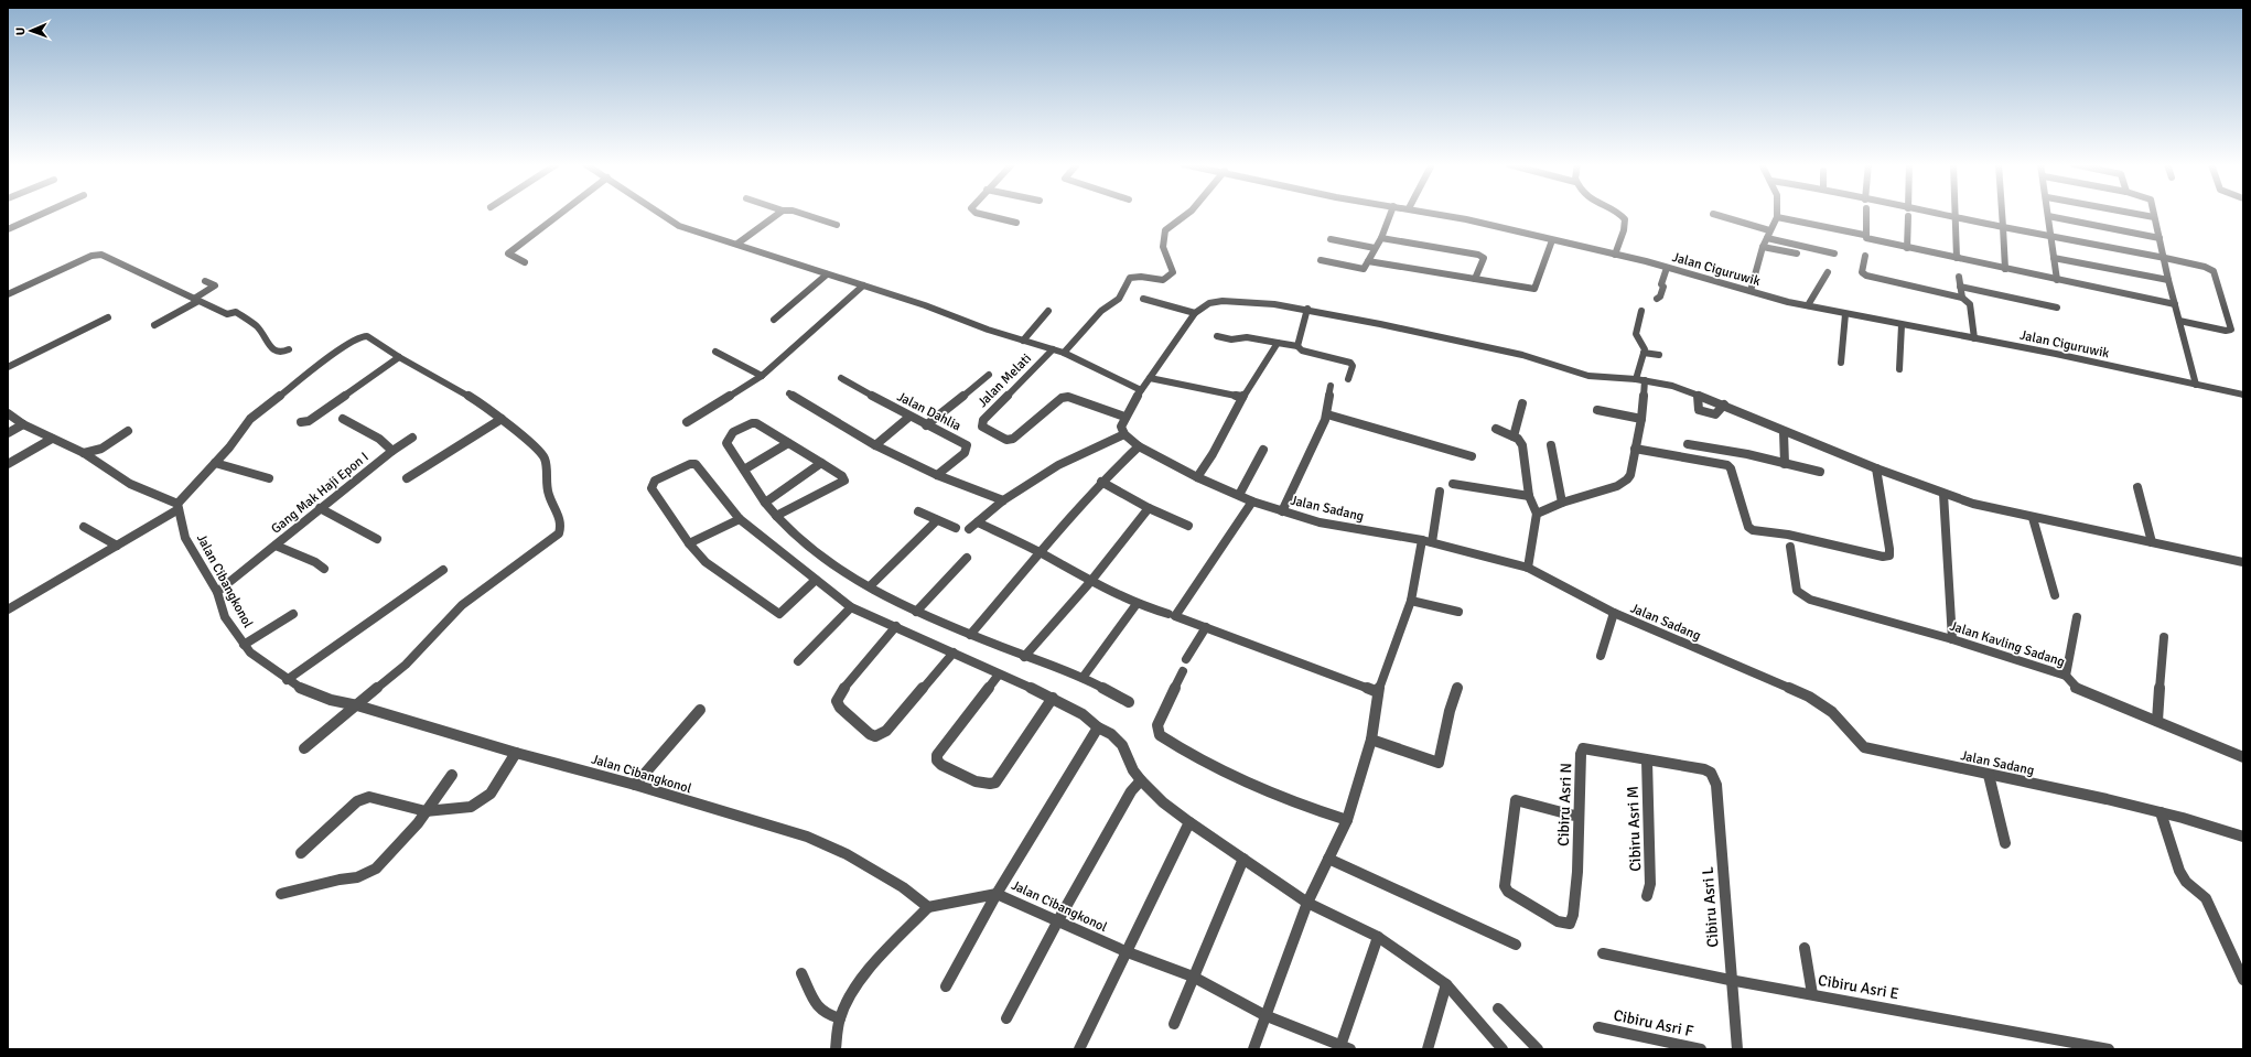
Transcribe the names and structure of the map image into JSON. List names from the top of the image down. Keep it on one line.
{"streets":{"street":["Jalan Ciguruwik","Jalan Melati","Jalan Dahlia","Gang Mak Haji Epon I","Jalan Sadang","Jalan Cibangkonol","Jalan Kavling Sadang","Cibiru Asri N","Cibiru Asri M","Cibiru Asri L","Cibiru Asri E","Cibiru Asri F"]},"crossings":[["Gang Mak Haji Epon I","Jalan Cibangkonol"],["Cibiru Asri N","Cibiru Asri M"],["Cibiru Asri N","Cibiru Asri L"],["Cibiru Asri L","Cibiru Asri E"]],"north":"left"}
